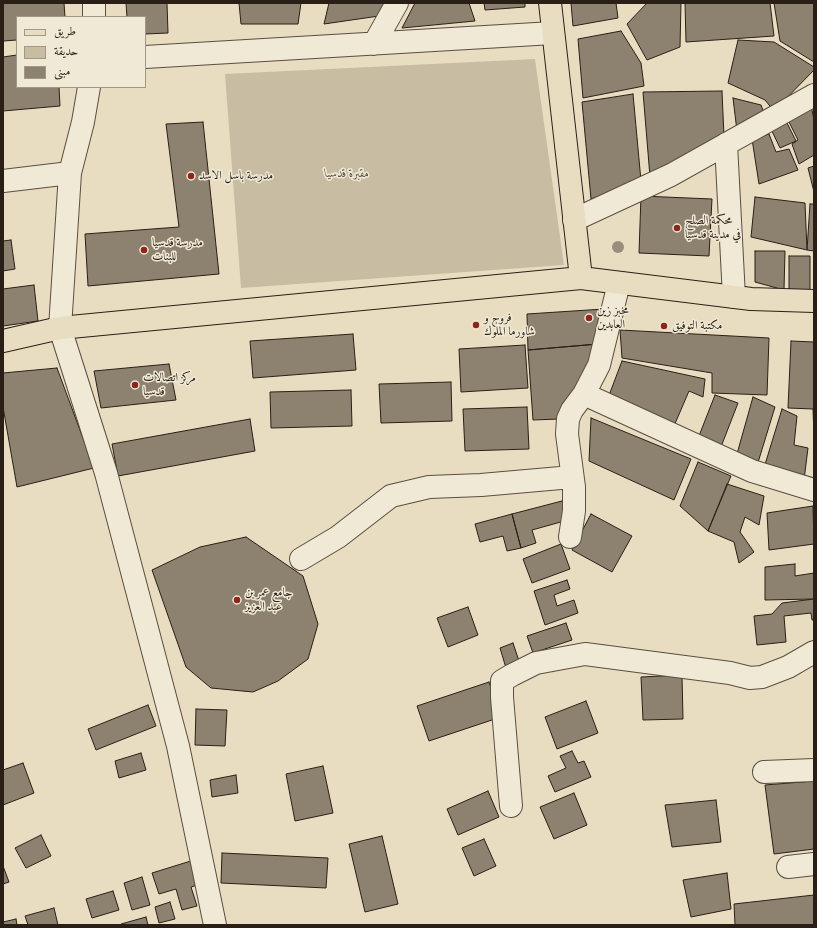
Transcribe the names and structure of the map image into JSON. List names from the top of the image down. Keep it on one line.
{"parks":["مقبرة قدسيا"],"places":["مدرسة باسل الاسد","محكمة الصلح في مدينة قدسيا","مدرسة قدسيا للبنات","مخبز زين العابدين","فروج و شاورما الملوك","مكتبة التوفيق","مركز اتصالات قدسيا","جامع عمر بن عبد العزيز"],"legend":["طريق","حديقة","مبنى"]}
